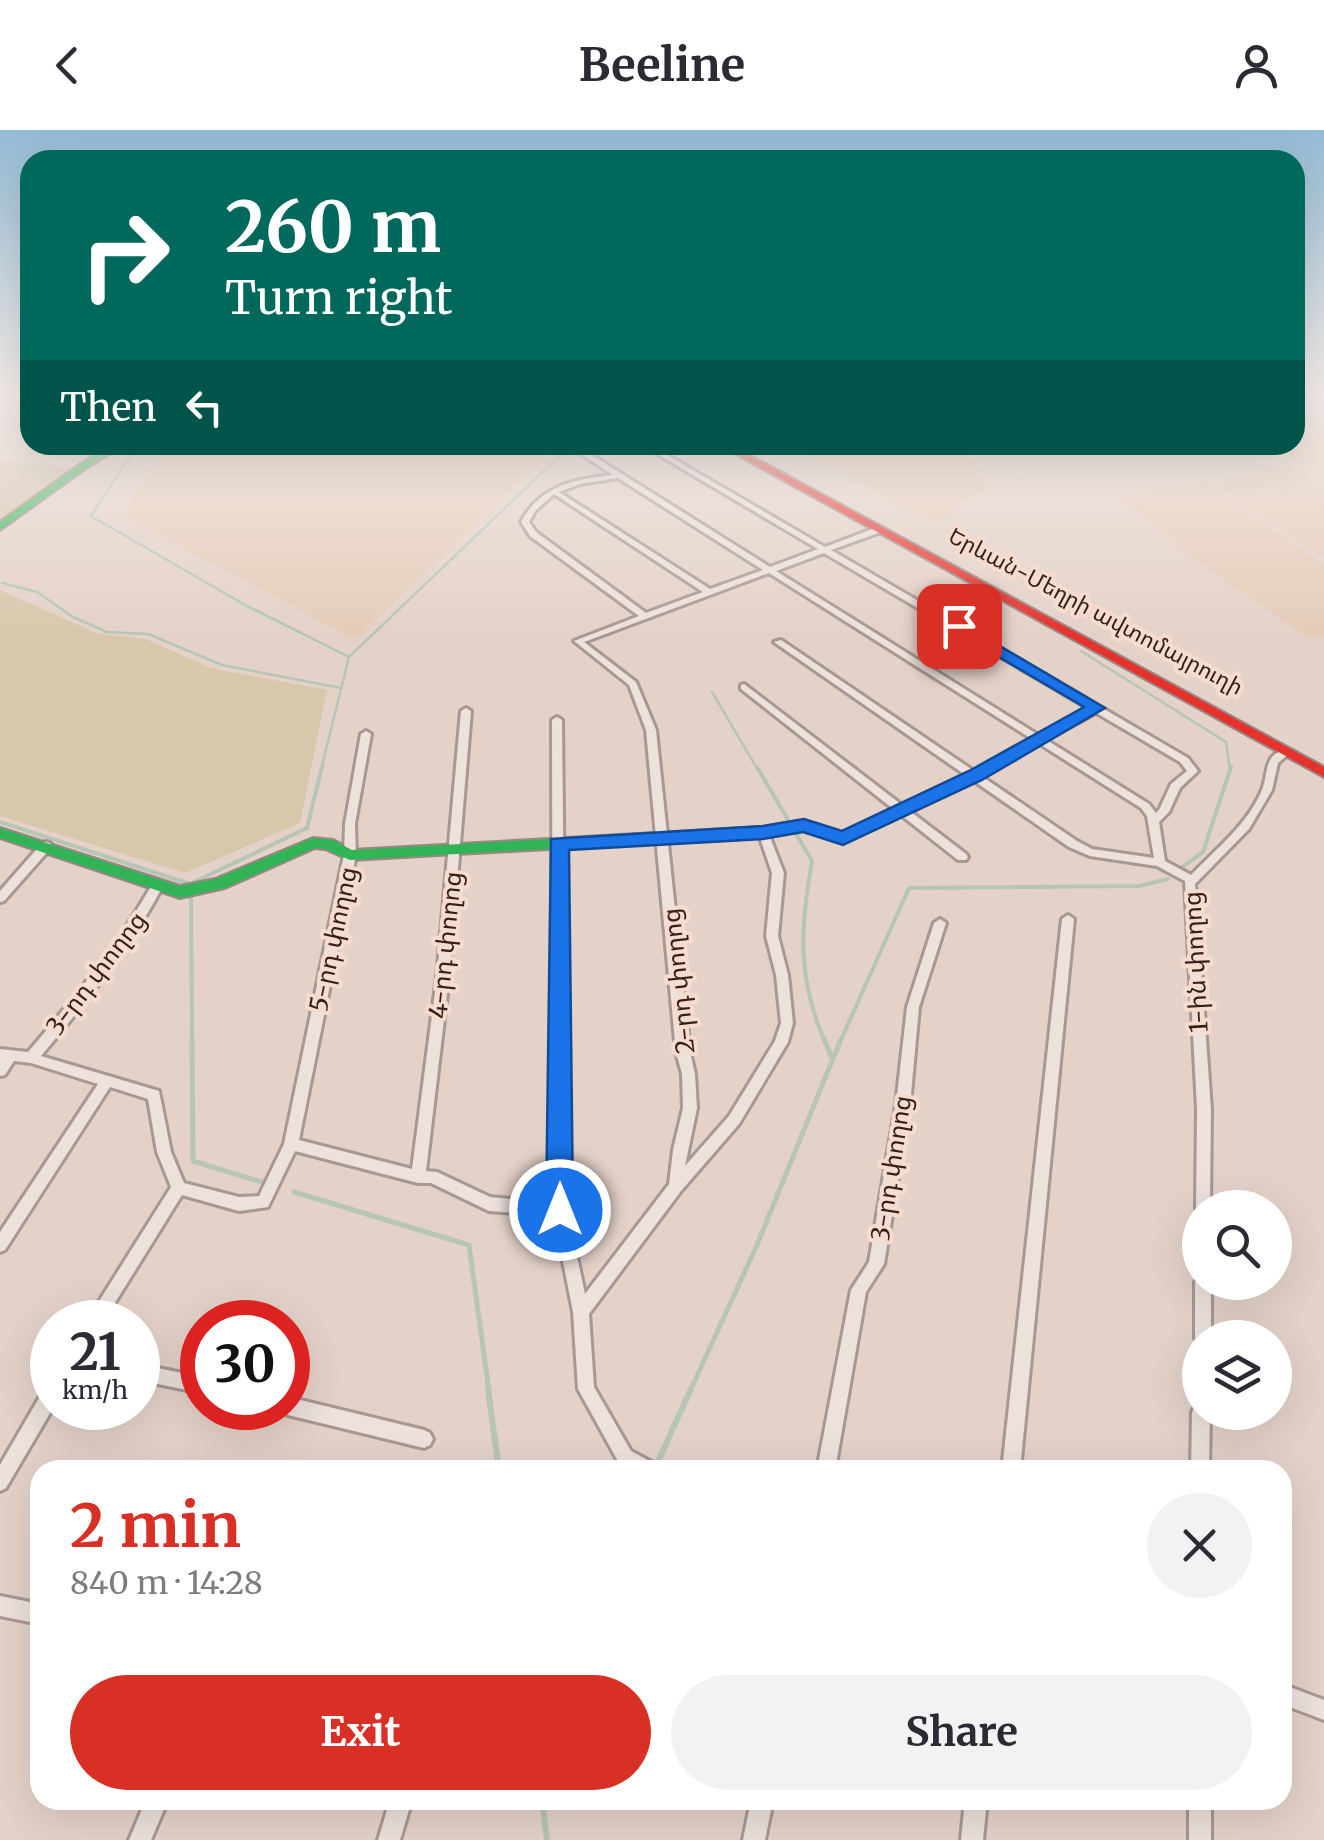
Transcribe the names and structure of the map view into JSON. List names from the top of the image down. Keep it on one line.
{"streets":{"main road":["Երևան-Մեղրի ավտոմայրուղի"],"street":["5-րդ փողոց","4-րդ փողոց","1-ին փողոց","3-րդ փողոց","2-րդ փողոց"]},"crossings":[["Երևան-Մեղրի ավտոմայրուղի","1-ին փողոց"]],"page":{"header":"Beeline","turn":["260 m","Turn right"],"then":"Then","speed":"21 km/h","limit":"30","heading":["2 min","840 m · 14:28"],"buttons":["Exit","Share"]}}
